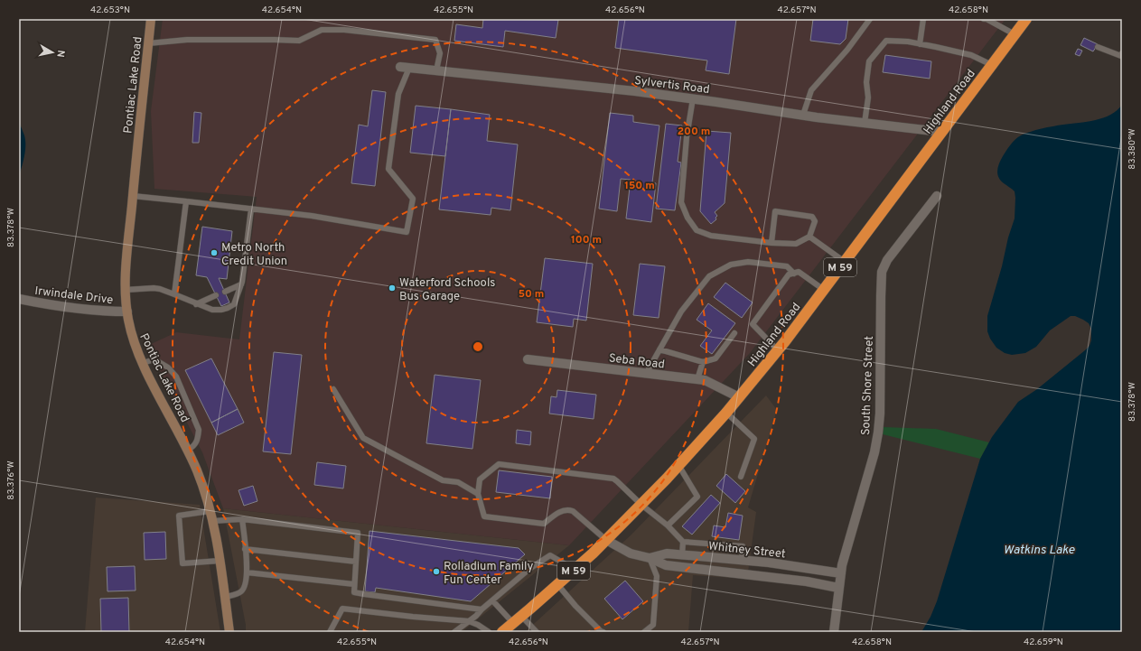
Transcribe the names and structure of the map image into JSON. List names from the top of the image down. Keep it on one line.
{"streets":{"highway":["Highland Road","M 59"],"street":["Sylvertis Road","Pontiac Lake Road","Irwindale Drive","Seba Road","South Shore Street","Whitney Street"]},"crossings":[["Sylvertis Road","Highland Road"],["Pontiac Lake Road","Irwindale Drive"],["Highland Road","Seba Road"],["Highland Road","Whitney Street"],["South Shore Street","Whitney Street"]],"water":["Watkins Lake"],"places":["Metro North Credit Union","Waterford Schools Bus Garage","Rolladium Family Fun Center"],"north":"right","coordinates":["42.653°N","42.654°N","42.655°N","42.656°N","42.657°N","42.658°N","83.380°W","83.378°W","83.376°W","42.659°N"],"rings":["200 m","150 m","100 m","50 m"]}
